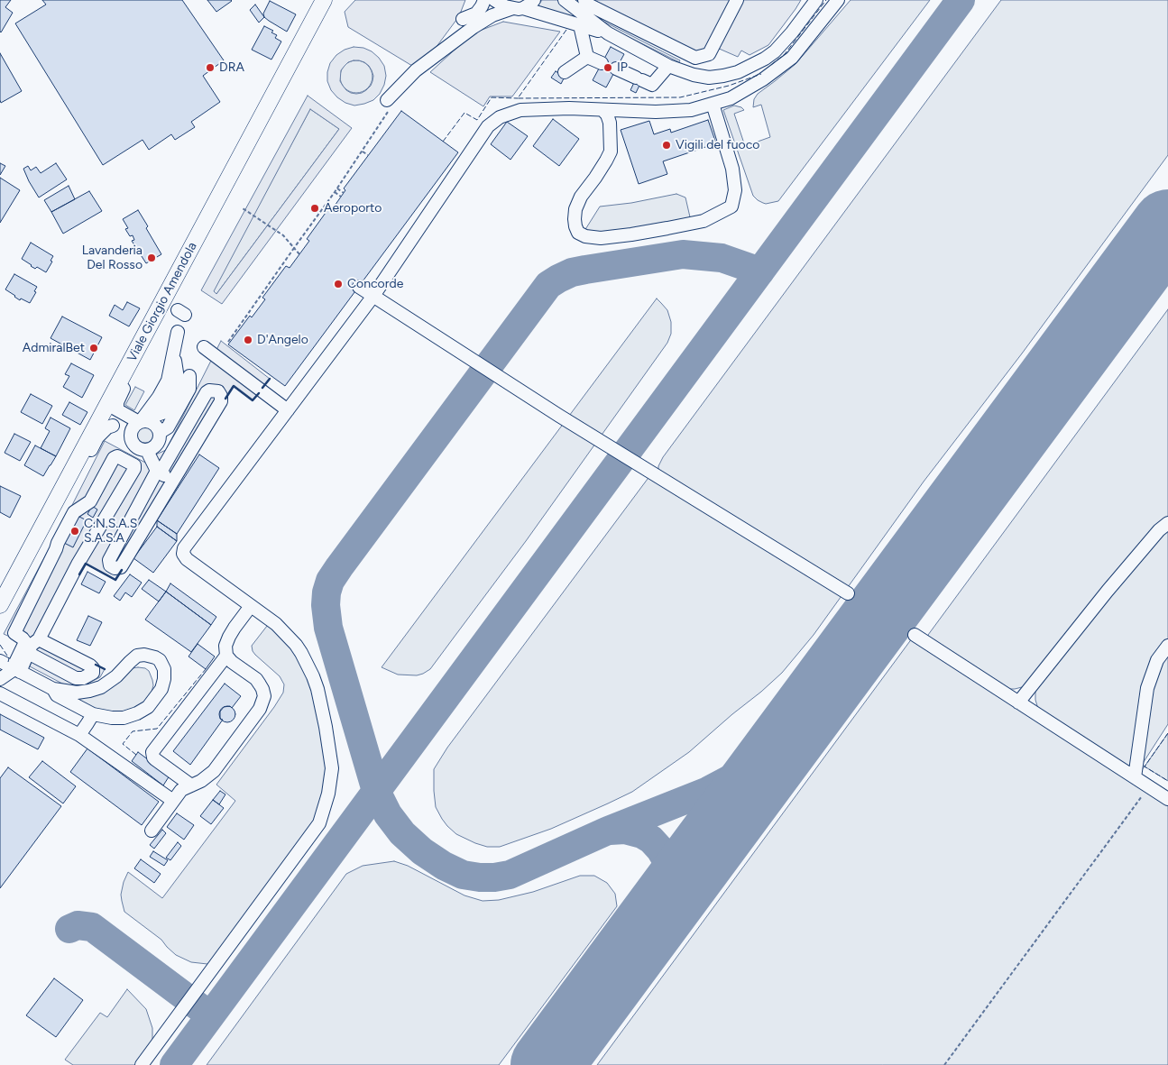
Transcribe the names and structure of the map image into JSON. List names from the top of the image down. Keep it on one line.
{"streets":{"main road":["Viale Giorgio Amendola"]},"places":["DRA","IP","Vigili del fuoco","Aeroporto","Lavanderia Del Rosso","Concorde","D'Angelo","AdmiralBet","C.N.S.A.S S.A.S.A"]}
